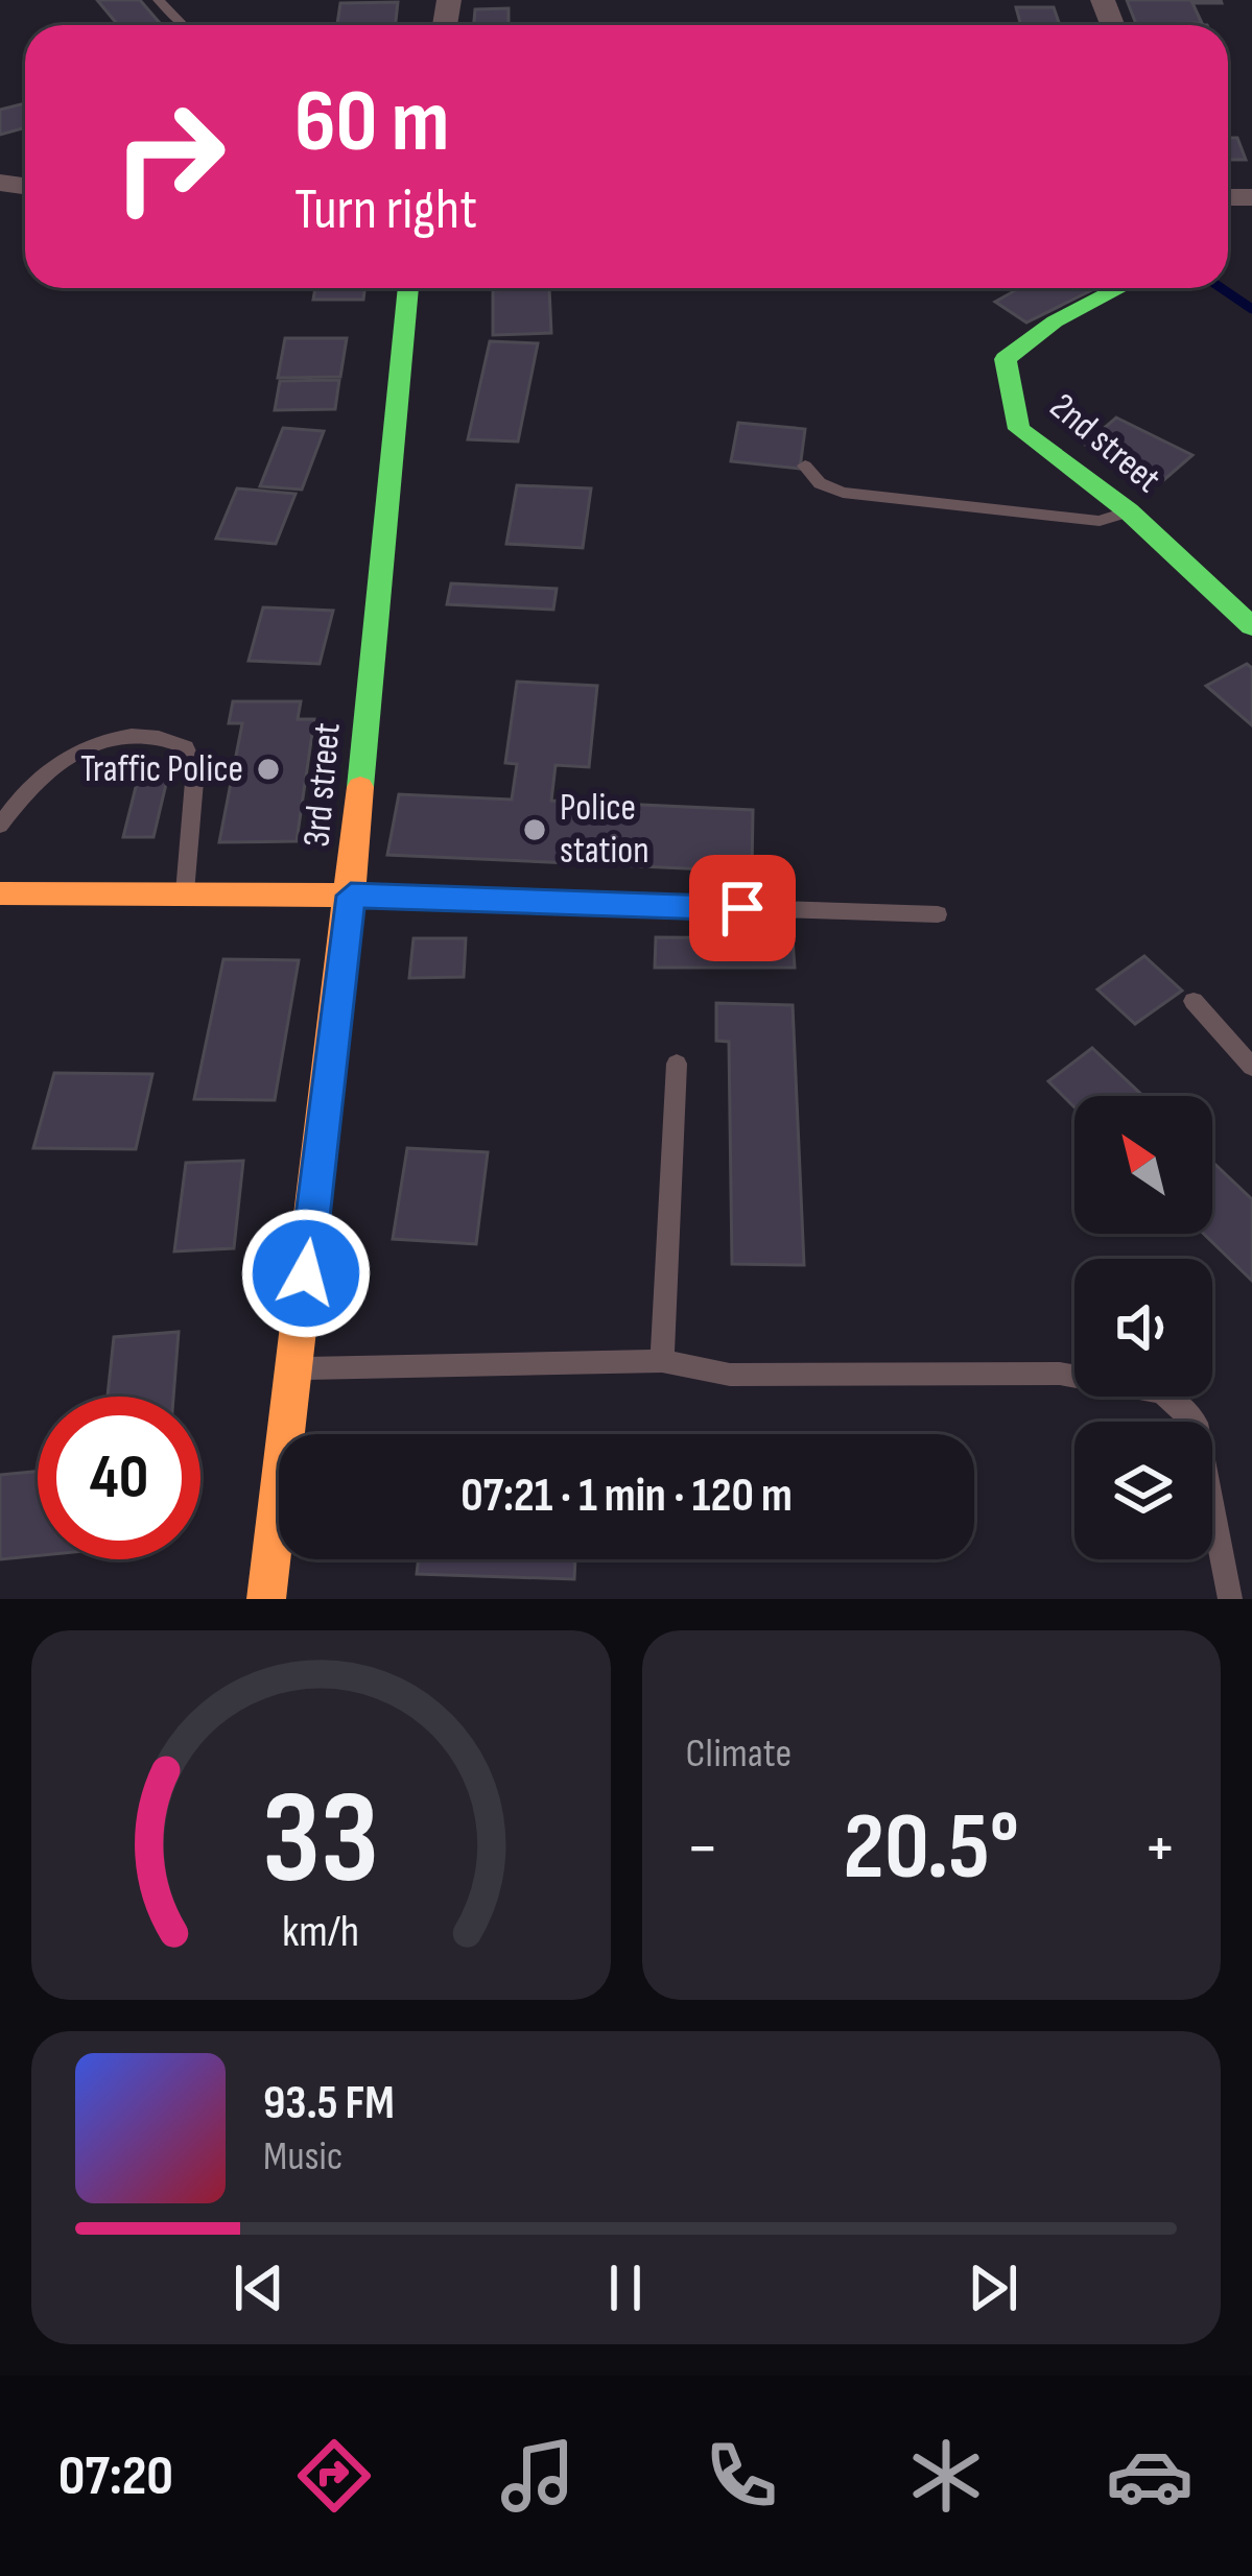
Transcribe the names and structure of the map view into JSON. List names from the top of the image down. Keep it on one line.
{"streets":{"street":["2nd street","3rd street"]},"places":["Traffic Police","Police station"],"north":"top left","page":{"turn":["60 m","Turn right"],"limit":"40","trip":"07:21 · 1 min · 120 m","tile":"Climate","heat":["−","20.5°","+"],"song":["93.5 FM","Music"],"tabs":"07:20","gauge":["33","km/h"]}}
